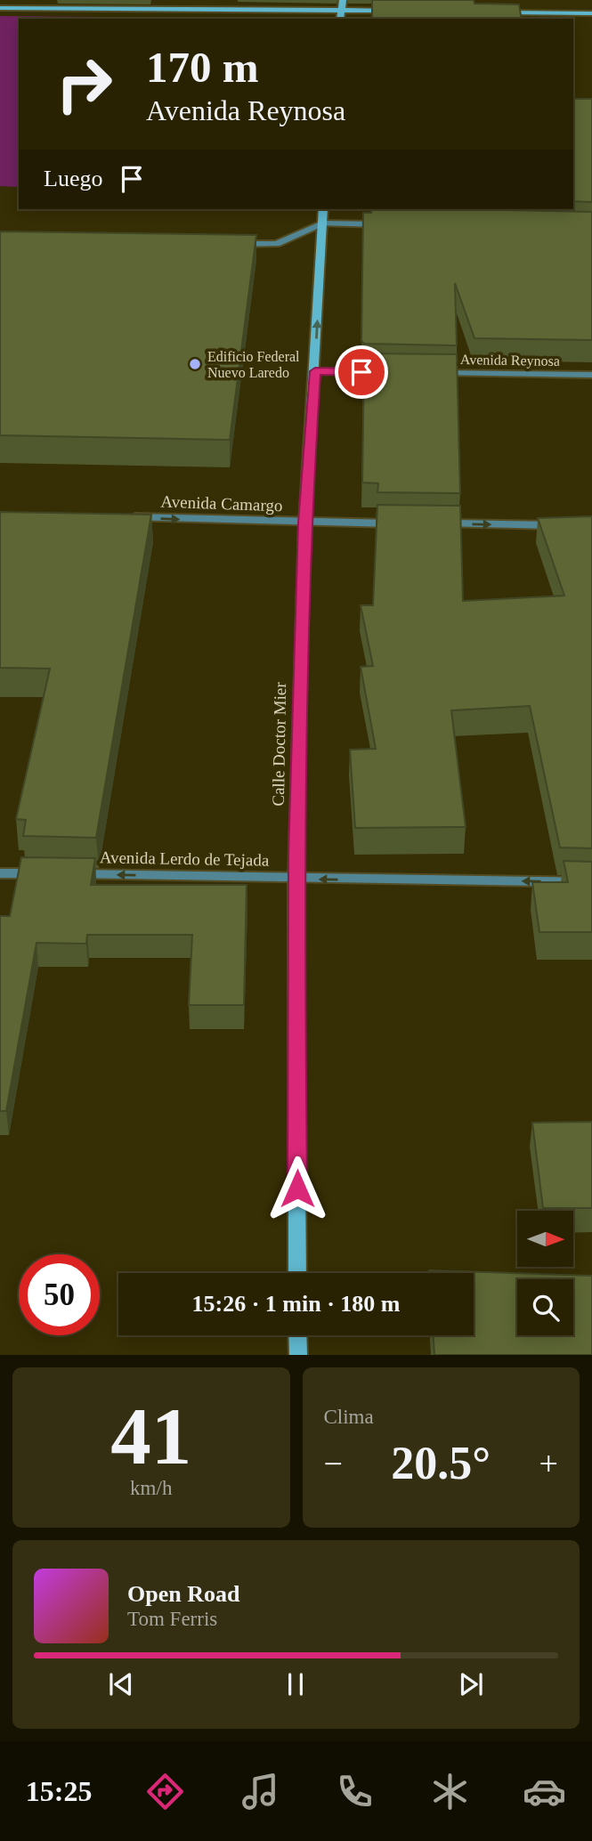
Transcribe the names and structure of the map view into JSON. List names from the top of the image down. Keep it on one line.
{"streets":{"main road":["Calle Doctor Mier"],"street":["Avenida Reynosa","Avenida Camargo","Avenida Lerdo de Tejada"]},"crossings":[["Avenida Camargo","Calle Doctor Mier"],["Calle Doctor Mier","Avenida Lerdo de Tejada"]],"one_way":["Avenida Camargo","Avenida Lerdo de Tejada"],"places":["Edificio Federal Nuevo Laredo"],"north":"right","page":{"turn":["170 m","Avenida Reynosa"],"then":"Luego","limit":"50","trip":"15:26 · 1 min · 180 m","tile":[["41","km/h"],"Clima"],"heat":["−","20.5°","+"],"song":["Open Road","Tom Ferris"],"tabs":"15:25"}}
